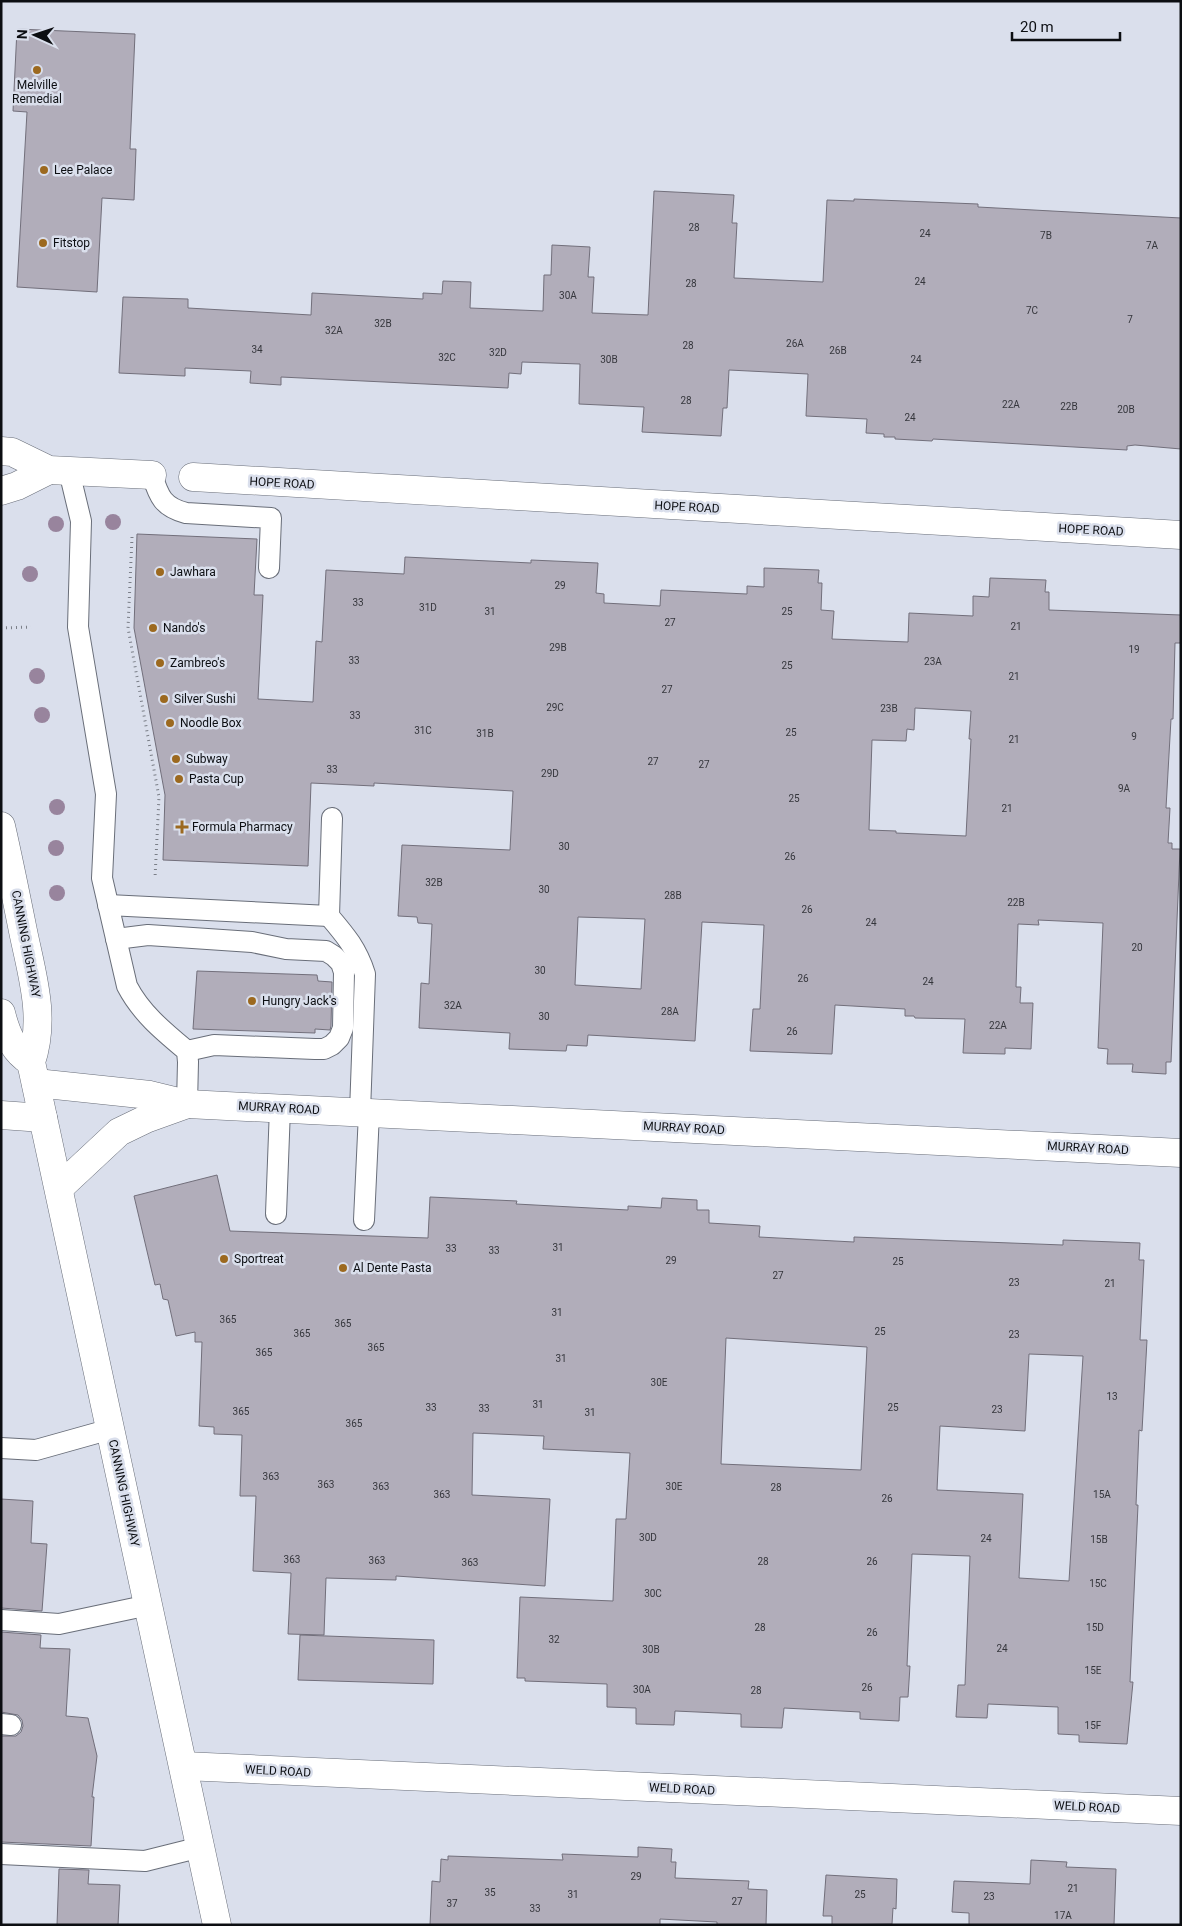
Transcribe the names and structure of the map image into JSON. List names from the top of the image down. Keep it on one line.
{"streets":{"main road":["HOPE ROAD","CANNING HIGHWAY","MURRAY ROAD","WELD ROAD"]},"crossings":[["CANNING HIGHWAY","MURRAY ROAD"],["CANNING HIGHWAY","WELD ROAD"]],"places":{"other":["Melville Remedial","Lee Palace","Fitstop","Jawhara","Nando's","Zambreo's","Silver Sushi","Noodle Box","Subway","Pasta Cup","Hungry Jack's","Sportreat","Al Dente Pasta"],"health":["Formula Pharmacy"]},"house_numbers":["28","24","7B","7A","24","28","30A","7C","7","32B","32A","26A","28","34","26B","32D","32C","30B","24","28","22A","22B","20B","24","29","33","31D","31","25","27","21","29B","19","33","23A","25","21","27","29C","23B","33","31C","25","31B","9","21","27","27","33","29D","9A","25","21","30","26","32B","30","28B","22B","26","24","20","30","26","24","32A","28A","30","22A","26","31","33","33","29","25","27","23","21","31","365","365","25","365","23","365","365","31","30E","13","31","33","25","33","23","365","31","365","363","363","363","30E","28","363","15A","26","30D","24","15B","363","363","28","26","363","15C","30C","28","15D","26","32","24","30B","15E","26","30A","28","15F","29","21","35","31","25","23","27","37","33","17A"],"scale_bar":"20 m","north":"left"}
